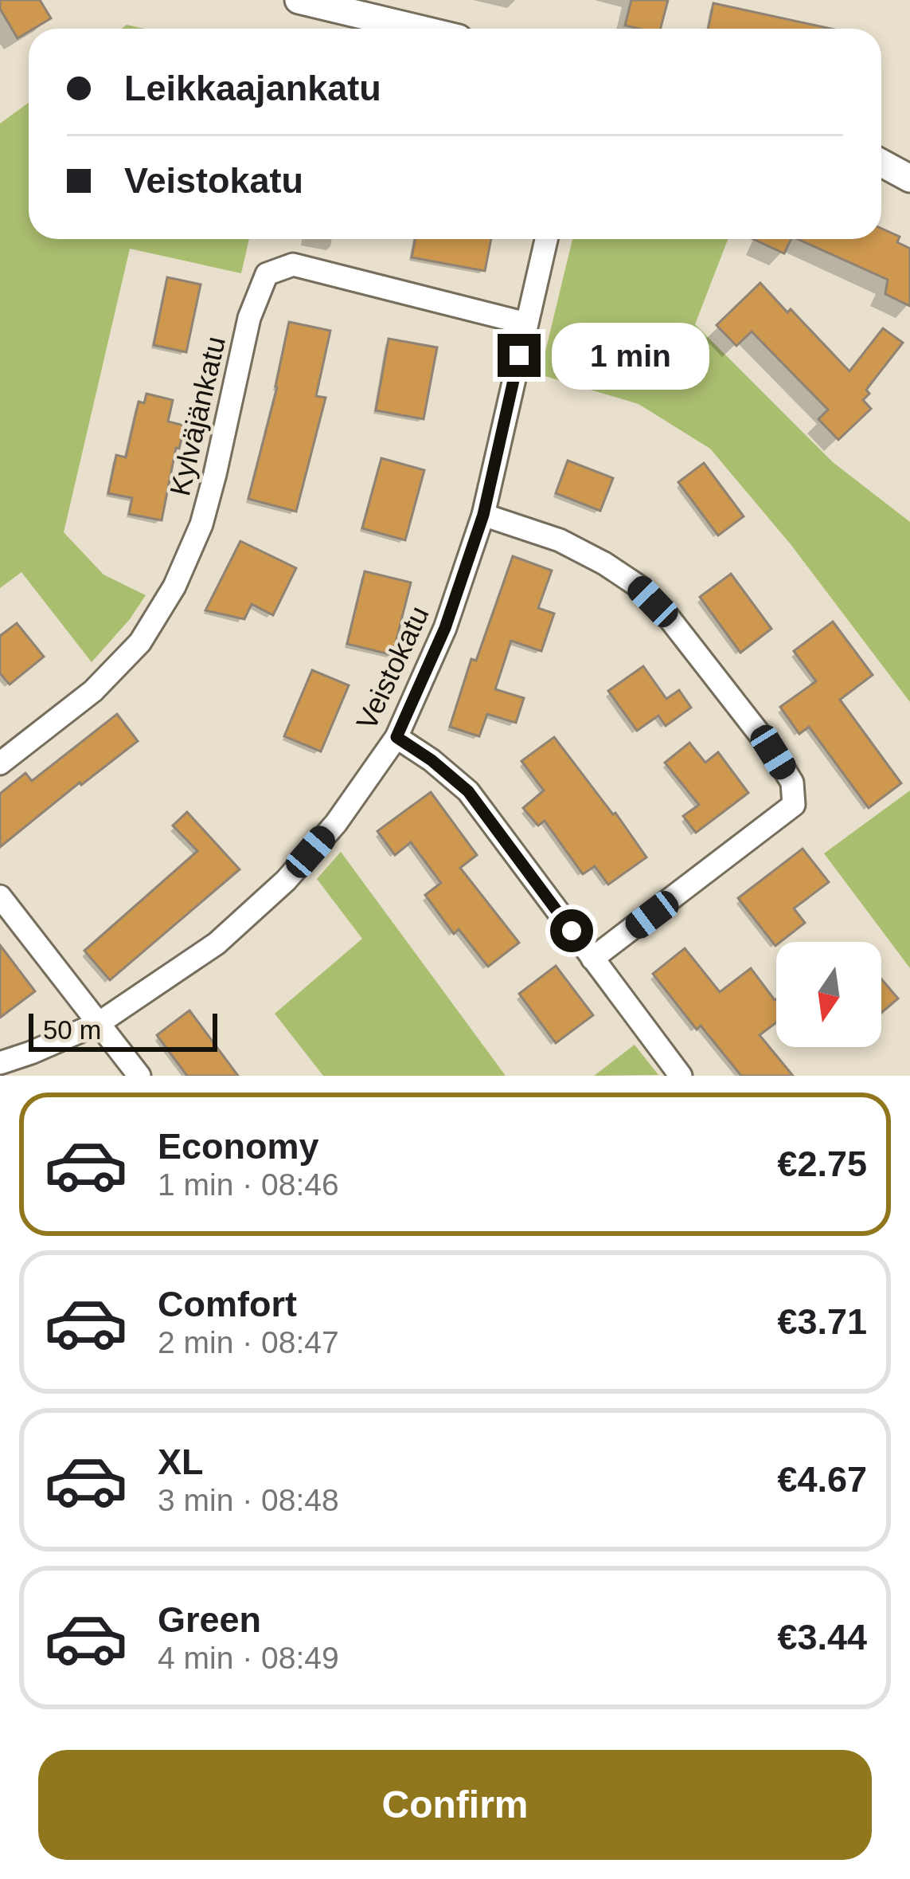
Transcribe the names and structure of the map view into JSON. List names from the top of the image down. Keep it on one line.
{"streets":{"street":["Kylväjänkatu","Veistokatu"]},"crossings":[["Kylväjänkatu","Veistokatu"]],"scale_bar":"50 m","north":"bottom","page":{"banner":["Leikkaajankatu","Veistokatu"],"bubble":"1 min","scale":"50 m","list":[{"name":"Economy","note":"1 min · 08:46","value":"€2.75"},{"name":"Comfort","note":"2 min · 08:47","value":"€3.71"},{"name":"XL","note":"3 min · 08:48","value":"€4.67"},{"name":"Green","note":"4 min · 08:49","value":"€3.44"}],"buttons":"Confirm"}}
